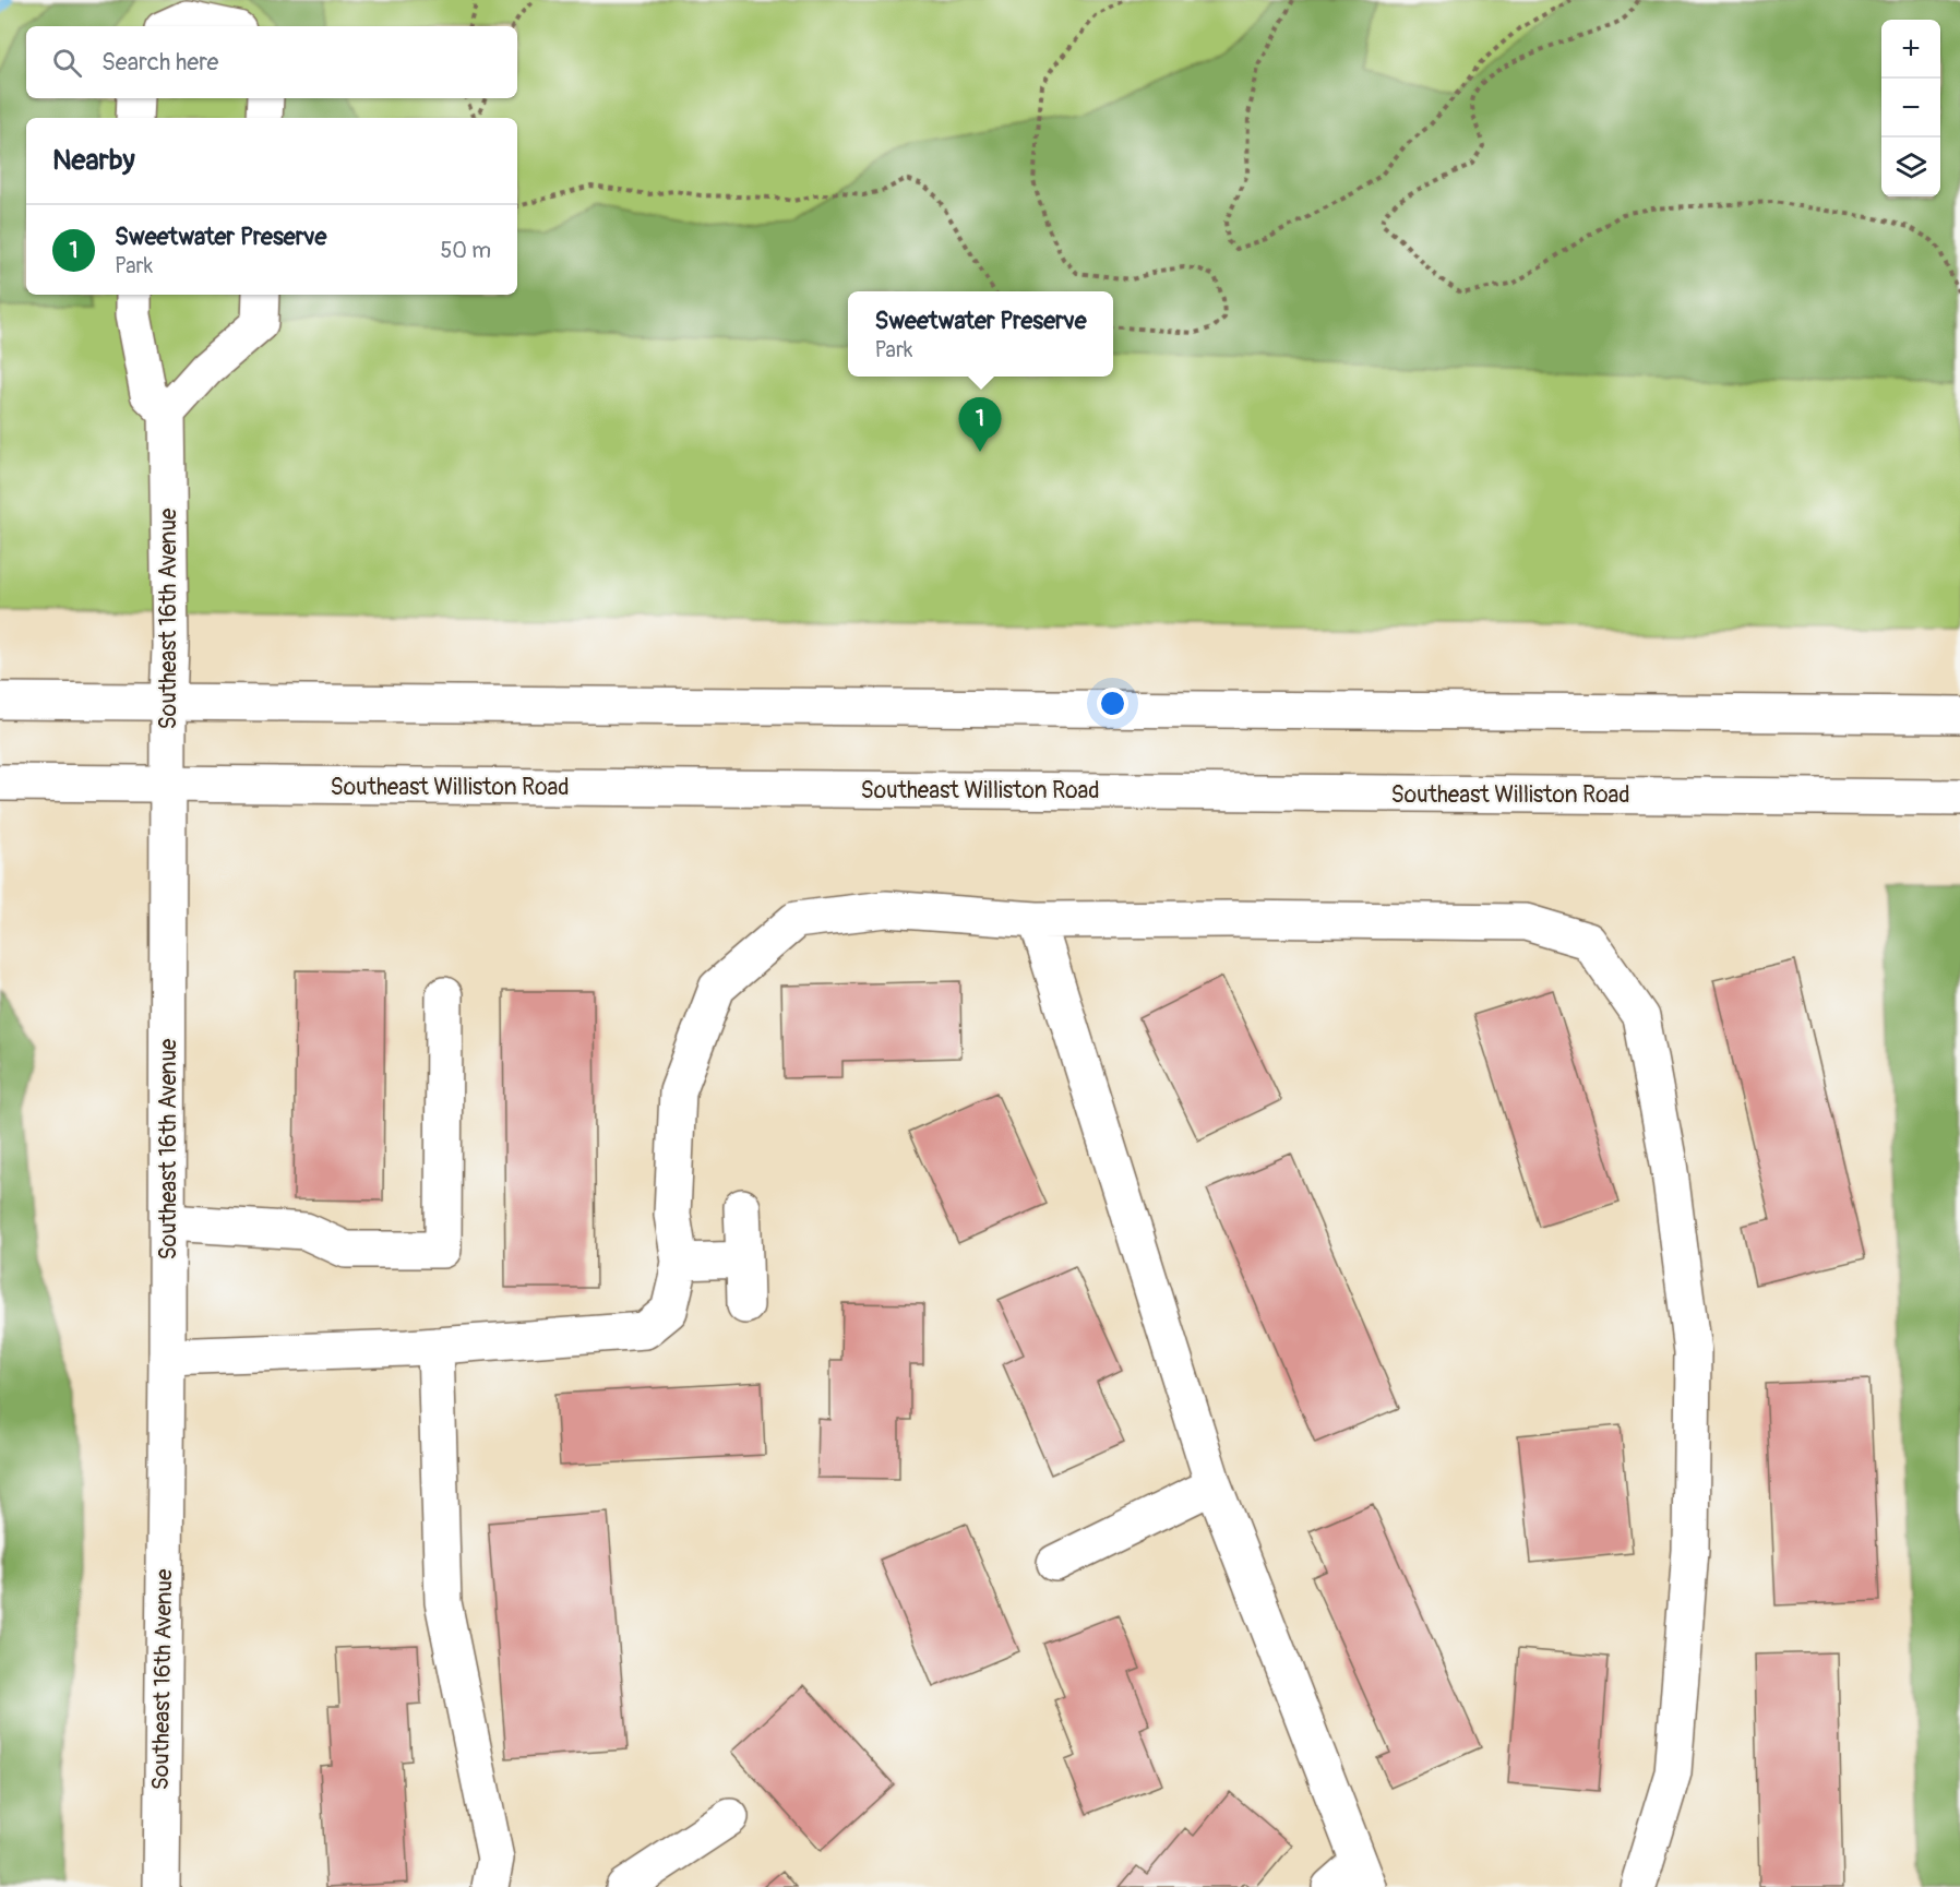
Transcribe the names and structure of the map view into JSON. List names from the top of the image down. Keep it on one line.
{"streets":{"main road":["Southeast 16th Avenue","Southeast Williston Road"]},"crossings":[["Southeast 16th Avenue","Southeast Williston Road"]],"page":{"map_buttons":["+","−"],"search":"Search here","heading":"Nearby","list":[{"mark":"1","name":"Sweetwater Preserve","note":"Park","value":"50 m"}],"popup":["Sweetwater Preserve","Park"],"pins":"1"}}
